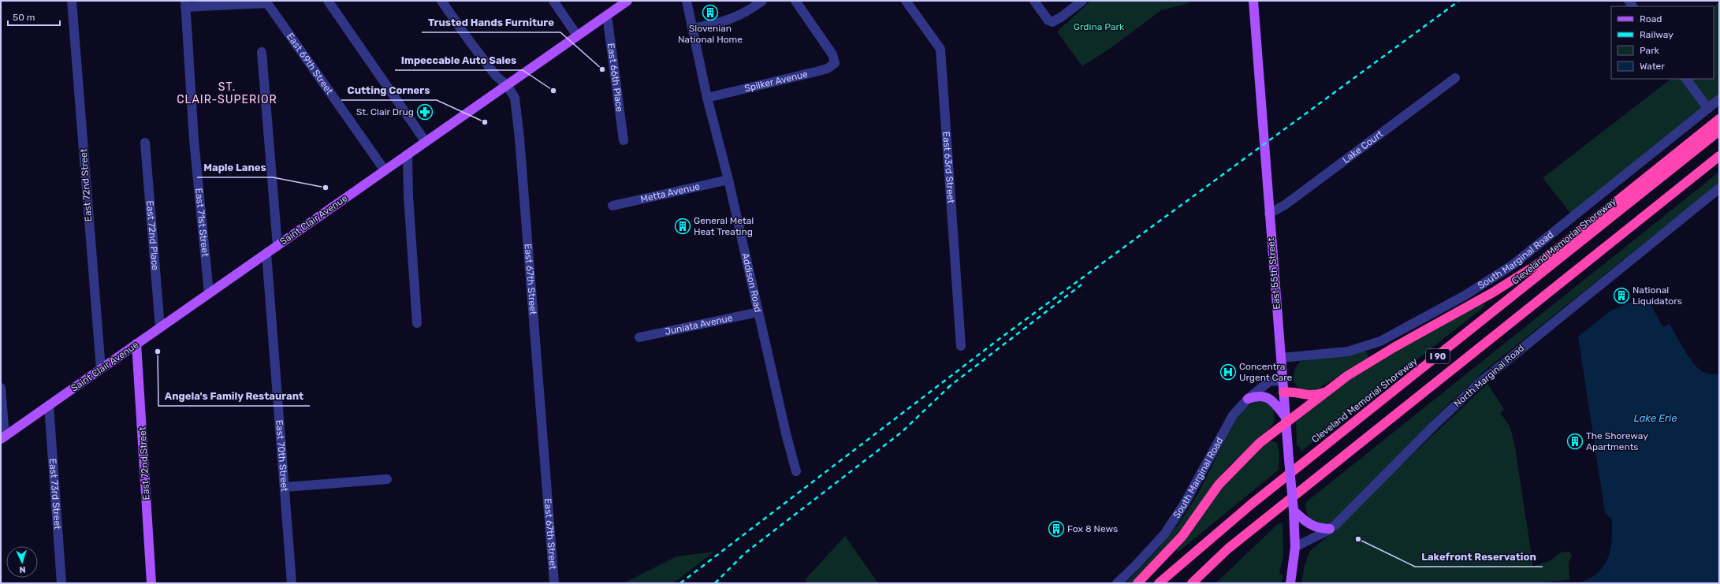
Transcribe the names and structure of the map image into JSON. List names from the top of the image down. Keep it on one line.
{"streets":{"highway":["Cleveland Memorial Shoreway","I 90"],"main road":["East 72nd Street","Saint Clair Avenue","East 55th Street"],"street":["East 69th Street","East 66th Place","Spilker Avenue","Lake Court","East 63rd Street","Metta Avenue","East 71st Street","East 72nd Place","South Marginal Road","East 67th Street","Addison Road","Juniata Avenue","North Marginal Road","East 70th Street","East 73rd Street"]},"crossings":[["East 69th Street","Saint Clair Avenue"],["East 69th Street","East 71st Street"],["East 66th Place","Saint Clair Avenue"],["Spilker Avenue","Addison Road"],["Lake Court","East 55th Street"],["East 72nd Street","Saint Clair Avenue"],["Metta Avenue","Addison Road"],["Saint Clair Avenue","East 71st Street"],["Saint Clair Avenue","East 72nd Place"],["Saint Clair Avenue","East 67th Street"],["Saint Clair Avenue","East 70th Street"],["Saint Clair Avenue","East 73rd Street"],["South Marginal Road","East 55th Street"],["East 55th Street","North Marginal Road"],["Addison Road","Juniata Avenue"]],"districts":["ST. CLAIR-SUPERIOR"],"water":["Lake Erie"],"parks":["Grdina Park"],"places":{"building":["Slovenian National Home","General Metal Heat Treating","National Liquidators","The Shoreway Apartments","Fox 8 News"],"other":["Trusted Hands Furniture","Impeccable Auto Sales","Cutting Corners","Maple Lanes","Angela's Family Restaurant","Lakefront Reservation"],"pharmacy":["St. Clair Drug"],"hospital":["Concentra Urgent Care"]},"legend":["Road","Railway","Park","Water"],"scale_bar":"50 m","north":"bottom"}
